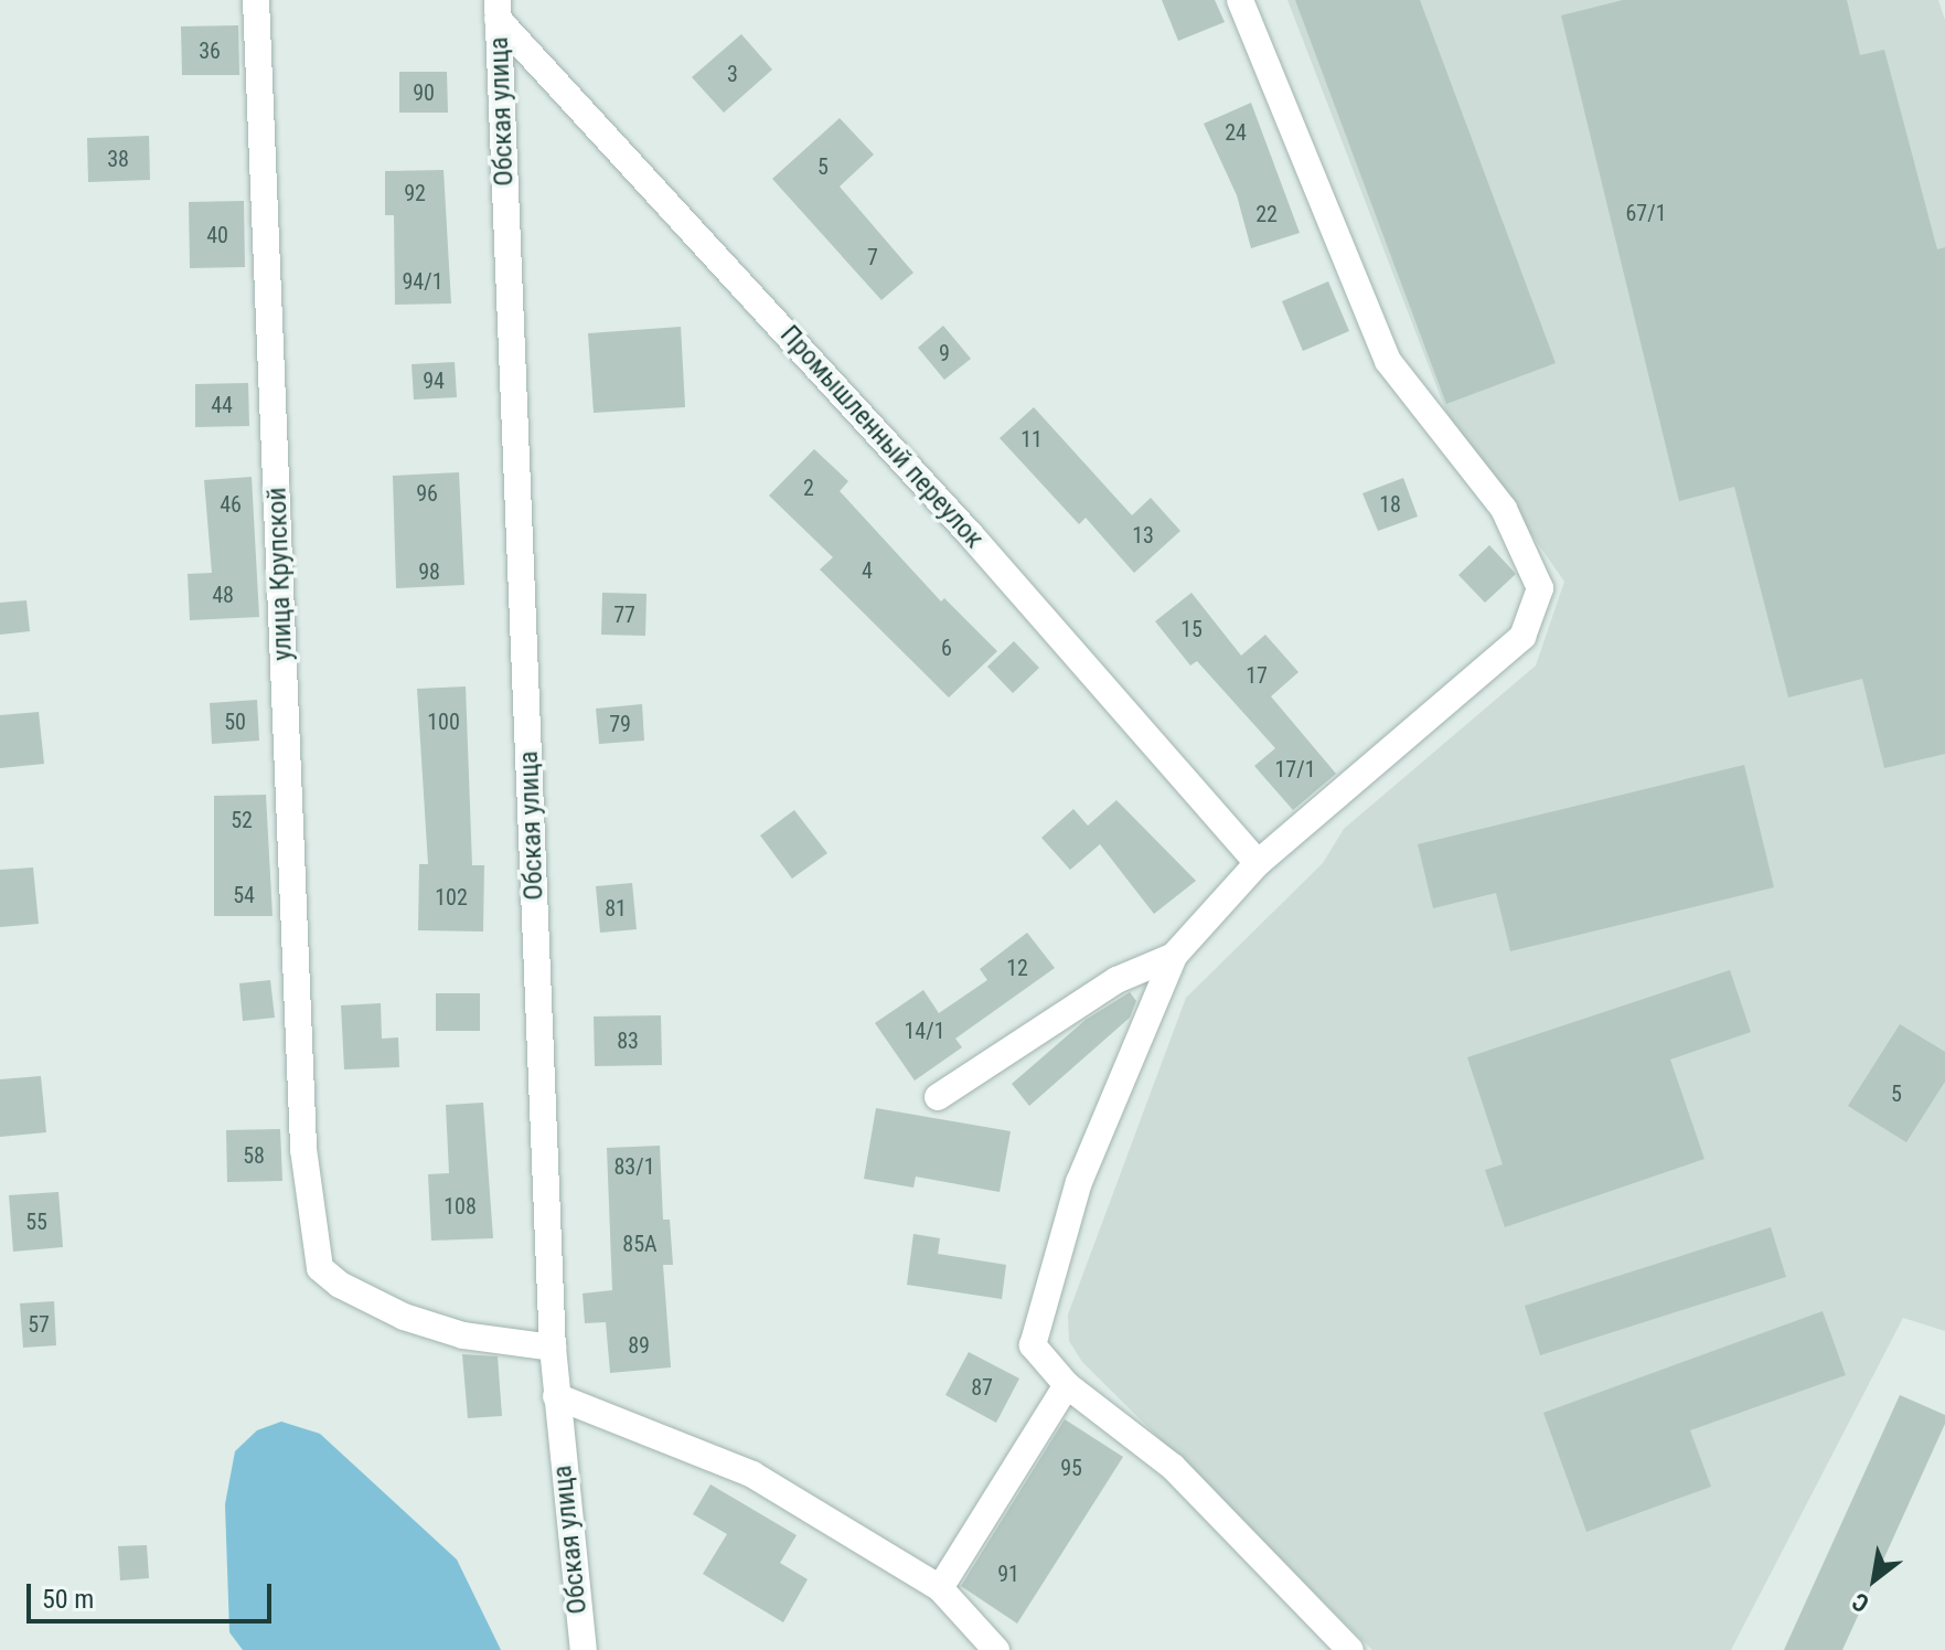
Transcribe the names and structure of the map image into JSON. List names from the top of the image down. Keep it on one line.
{"streets":{"street":["Обская улица","Промышленный переулок","улица Крупской"]},"crossings":[["Обская улица","Промышленный переулок"],["Обская улица","улица Крупской"]],"house_numbers":["36","3","90","24","38","5","92","67/1","22","40","7","94/1","9","94","44","11","2","96","46","18","13","4","98","48","77","15","6","17","50","100","79","17/1","52","54","102","81","12","14/1","83","5","58","83/1","108","55","85А","57","89","87","95","91"],"scale_bar":"50 m","north":"bottom left"}
